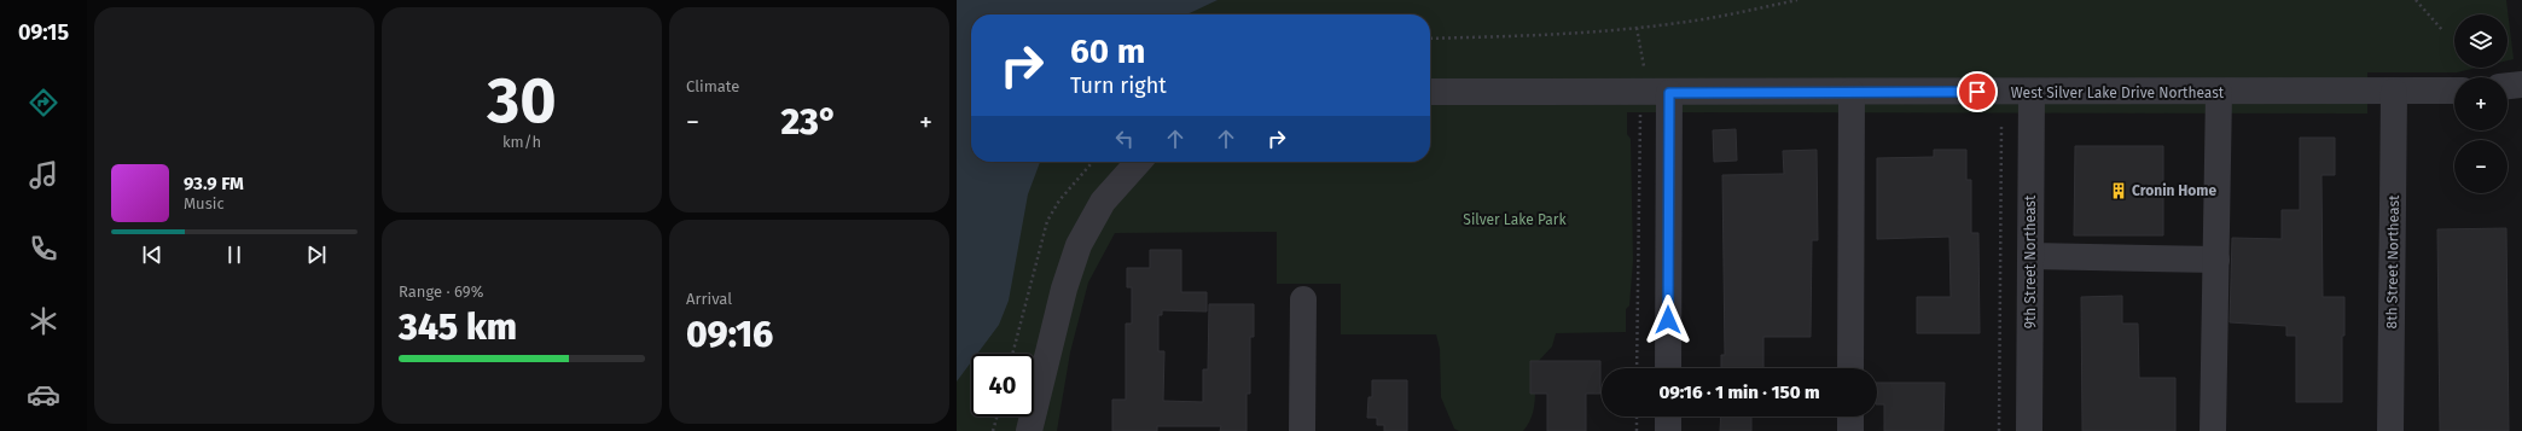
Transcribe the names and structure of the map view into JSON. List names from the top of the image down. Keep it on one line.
{"streets":{"street":["West Silver Lake Drive Northeast","9th Street Northeast","8th Street Northeast"]},"crossings":[["West Silver Lake Drive Northeast","9th Street Northeast"],["West Silver Lake Drive Northeast","8th Street Northeast"]],"parks":["Silver Lake Park"],"places":{"building":["Cronin Home"]},"page":{"tabs":"09:15","tile":[["30","km/h"],"Climate",["Range · 69%","345 km"],["Arrival","09:16"]],"map_buttons":["+","−"],"turn":["60 m","Turn right"],"heat":["−","23°","+"],"song":["93.9 FM","Music"],"limit":"40","trip":"09:16 · 1 min · 150 m"}}
